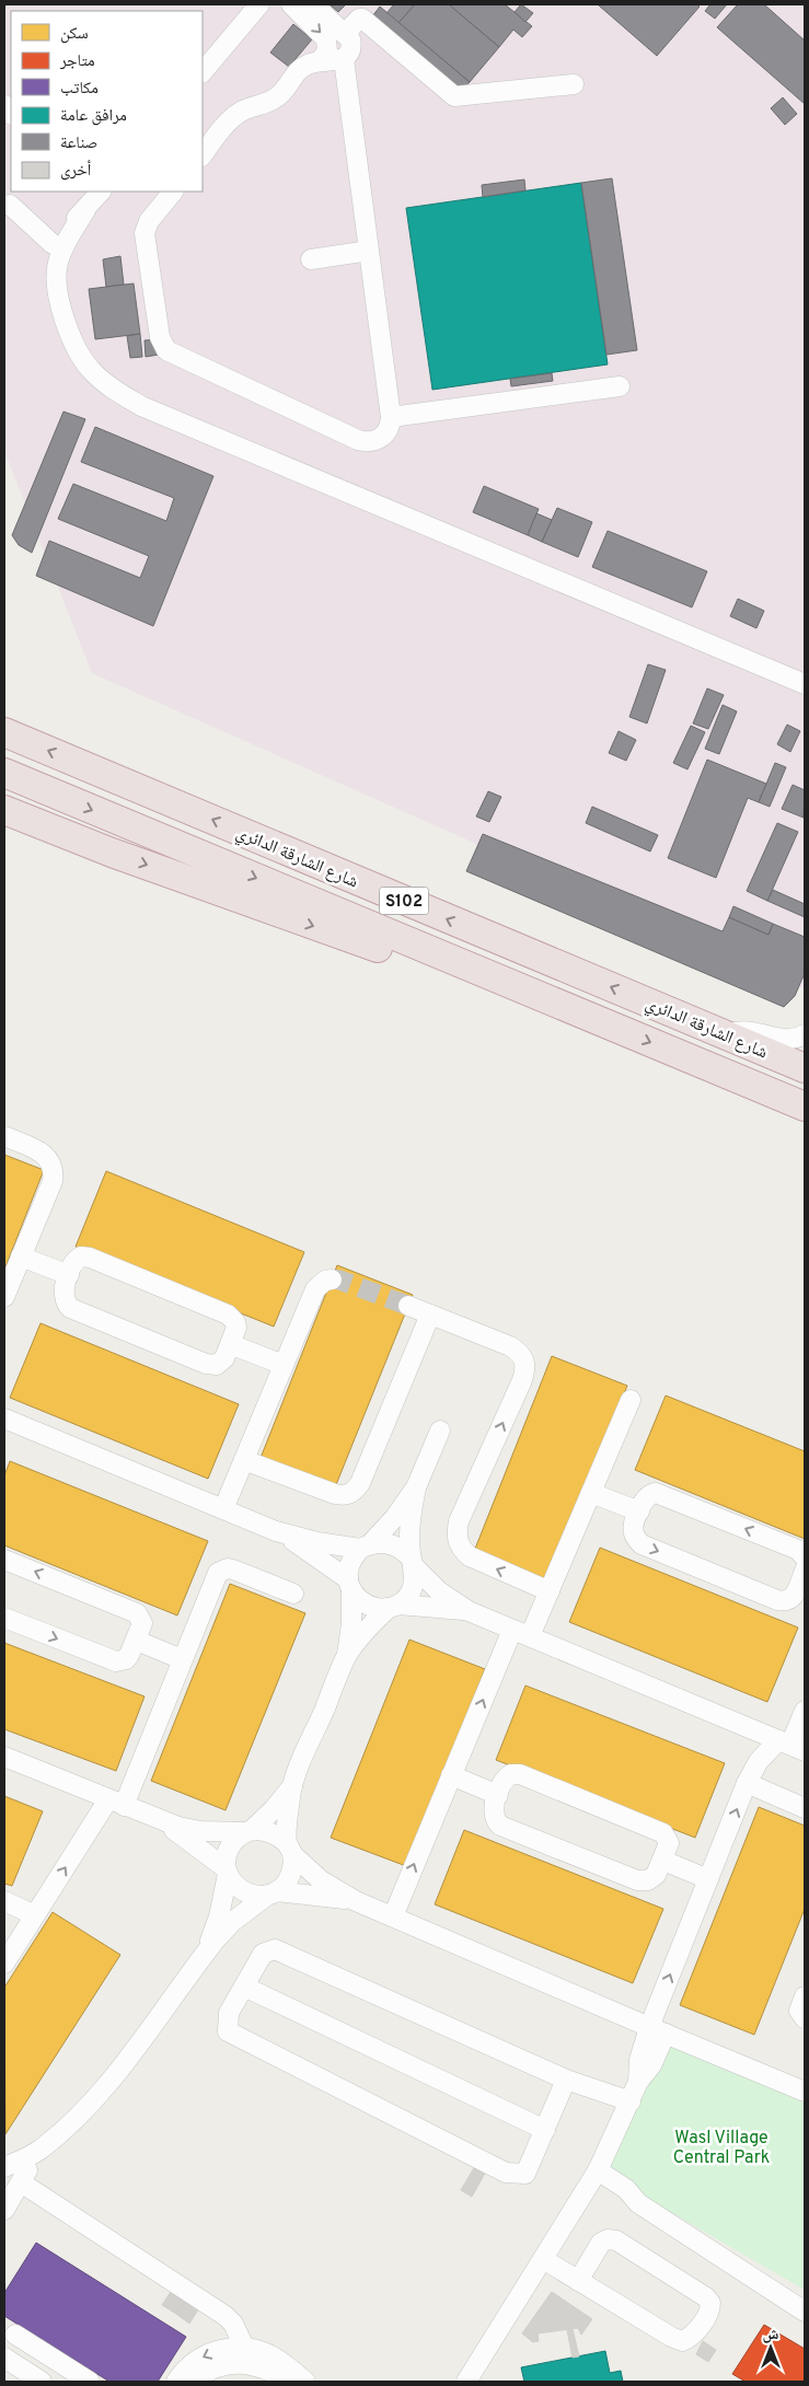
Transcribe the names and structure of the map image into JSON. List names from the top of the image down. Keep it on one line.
{"streets":{"highway":["شارع الشارقة الدائري","S102"]},"parks":["Wasl Village Central Park"],"legend":["سكن","متاجر","مكاتب","مرافق عامة","صناعة","أخرى"],"north":"top"}
